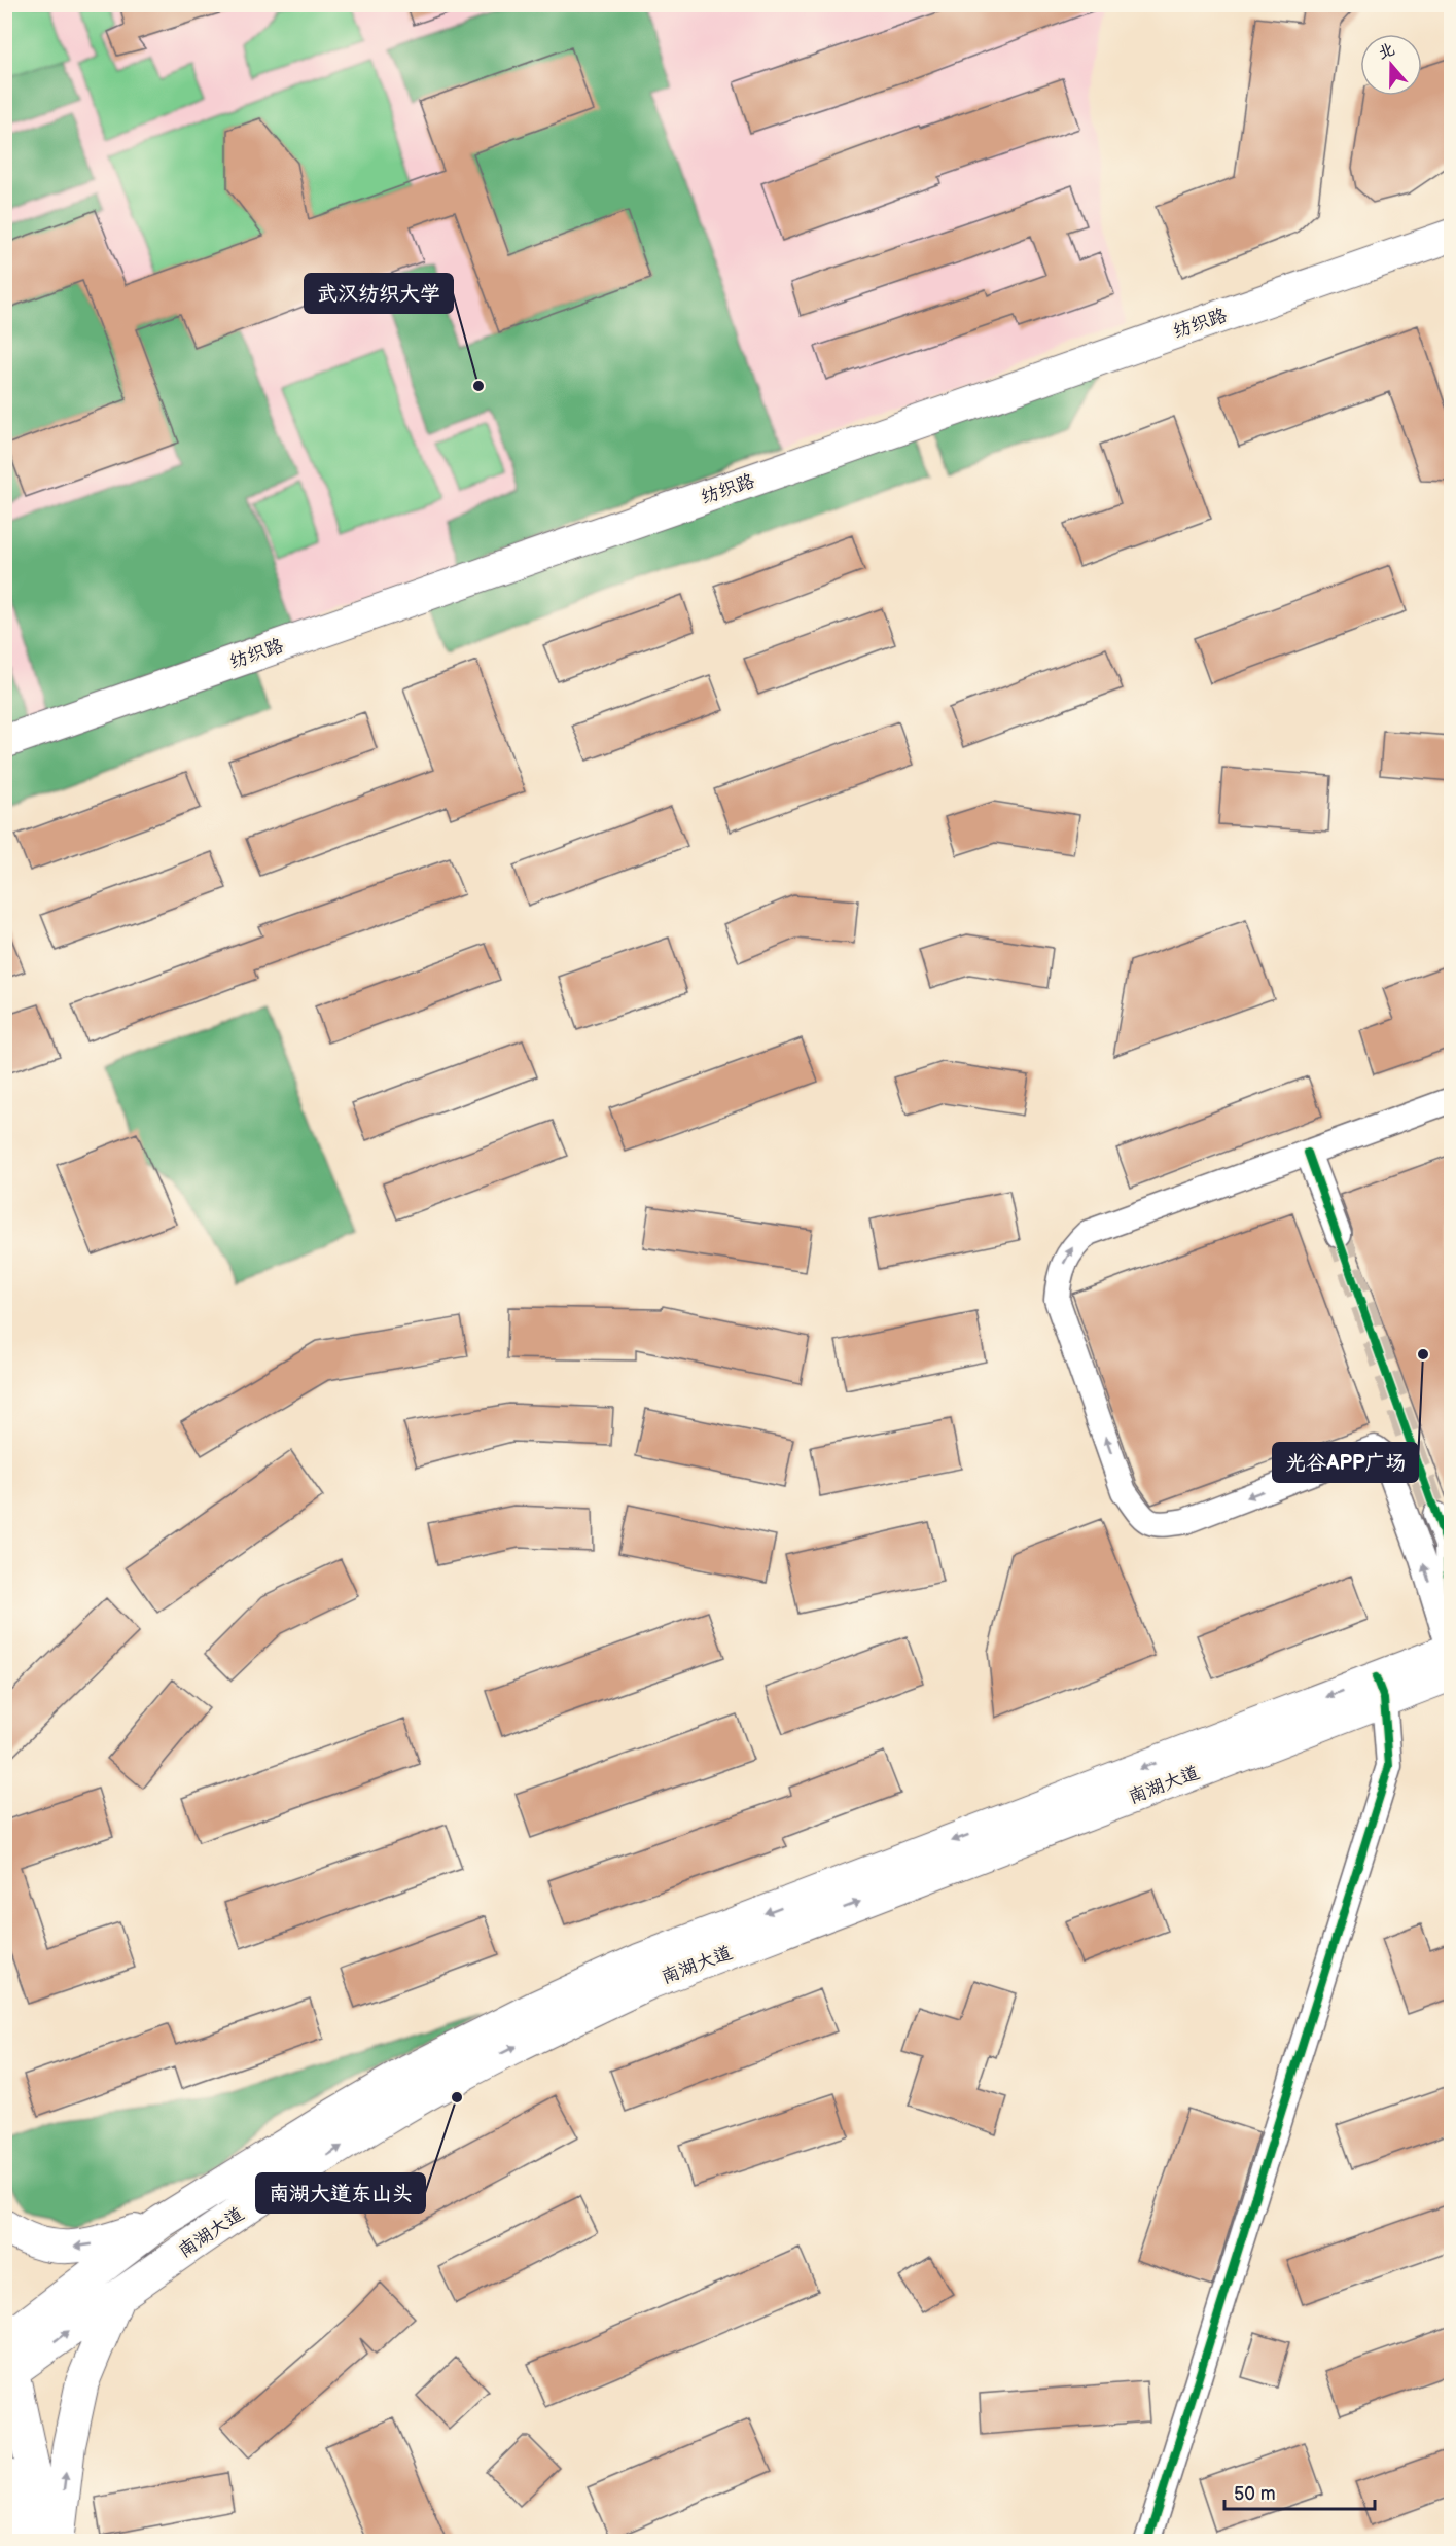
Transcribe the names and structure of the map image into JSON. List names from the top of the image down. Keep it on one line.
{"streets":{"main road":["纺织路","南湖大道"]},"places":["武汉纺织大学","光谷APP广场","南湖大道东山头"],"scale_bar":"50 m","north":"top"}
